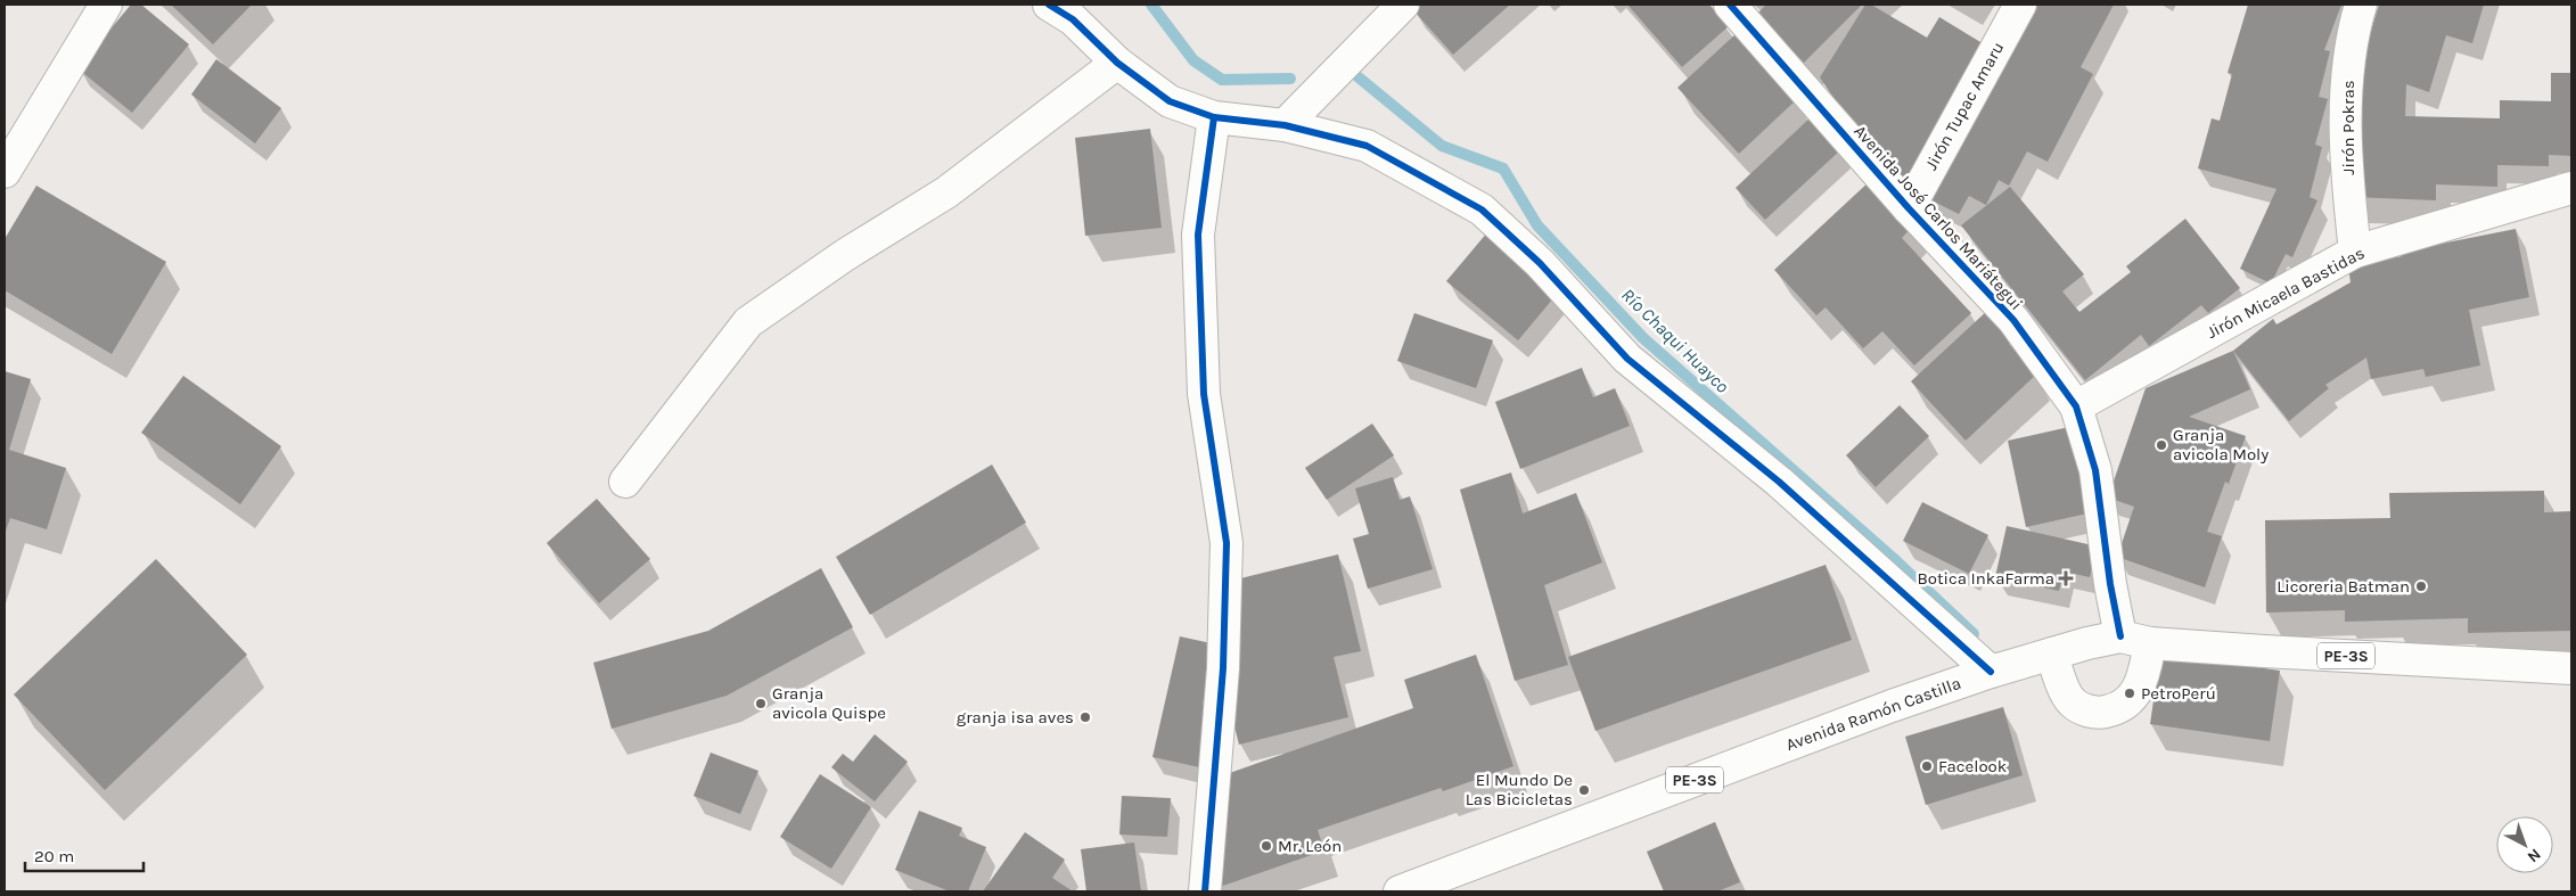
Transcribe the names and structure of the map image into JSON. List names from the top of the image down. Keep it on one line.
{"streets":{"main road":["Jirón Tupac Amaru","Jirón Pokras","Avenida José Carlos Mariátegui","Jirón Micaela Bastidas","PE-3S","Avenida Ramón Castilla"]},"crossings":[["Jirón Tupac Amaru","Avenida José Carlos Mariátegui"],["Jirón Pokras","Jirón Micaela Bastidas"],["Avenida José Carlos Mariátegui","Jirón Micaela Bastidas"],["Avenida José Carlos Mariátegui","Avenida Ramón Castilla"]],"water":["Río Chaqui Huayco"],"places":{"other":["Granja avicola Moly","Licoreria Batman","PetroPerú","Granja avicola Quispe","granja isa aves","Facelook","El Mundo De Las Bicicletas","Mr. León"],"health":["Botica InkaFarma"]},"scale_bar":"20 m","north":"bottom right"}
